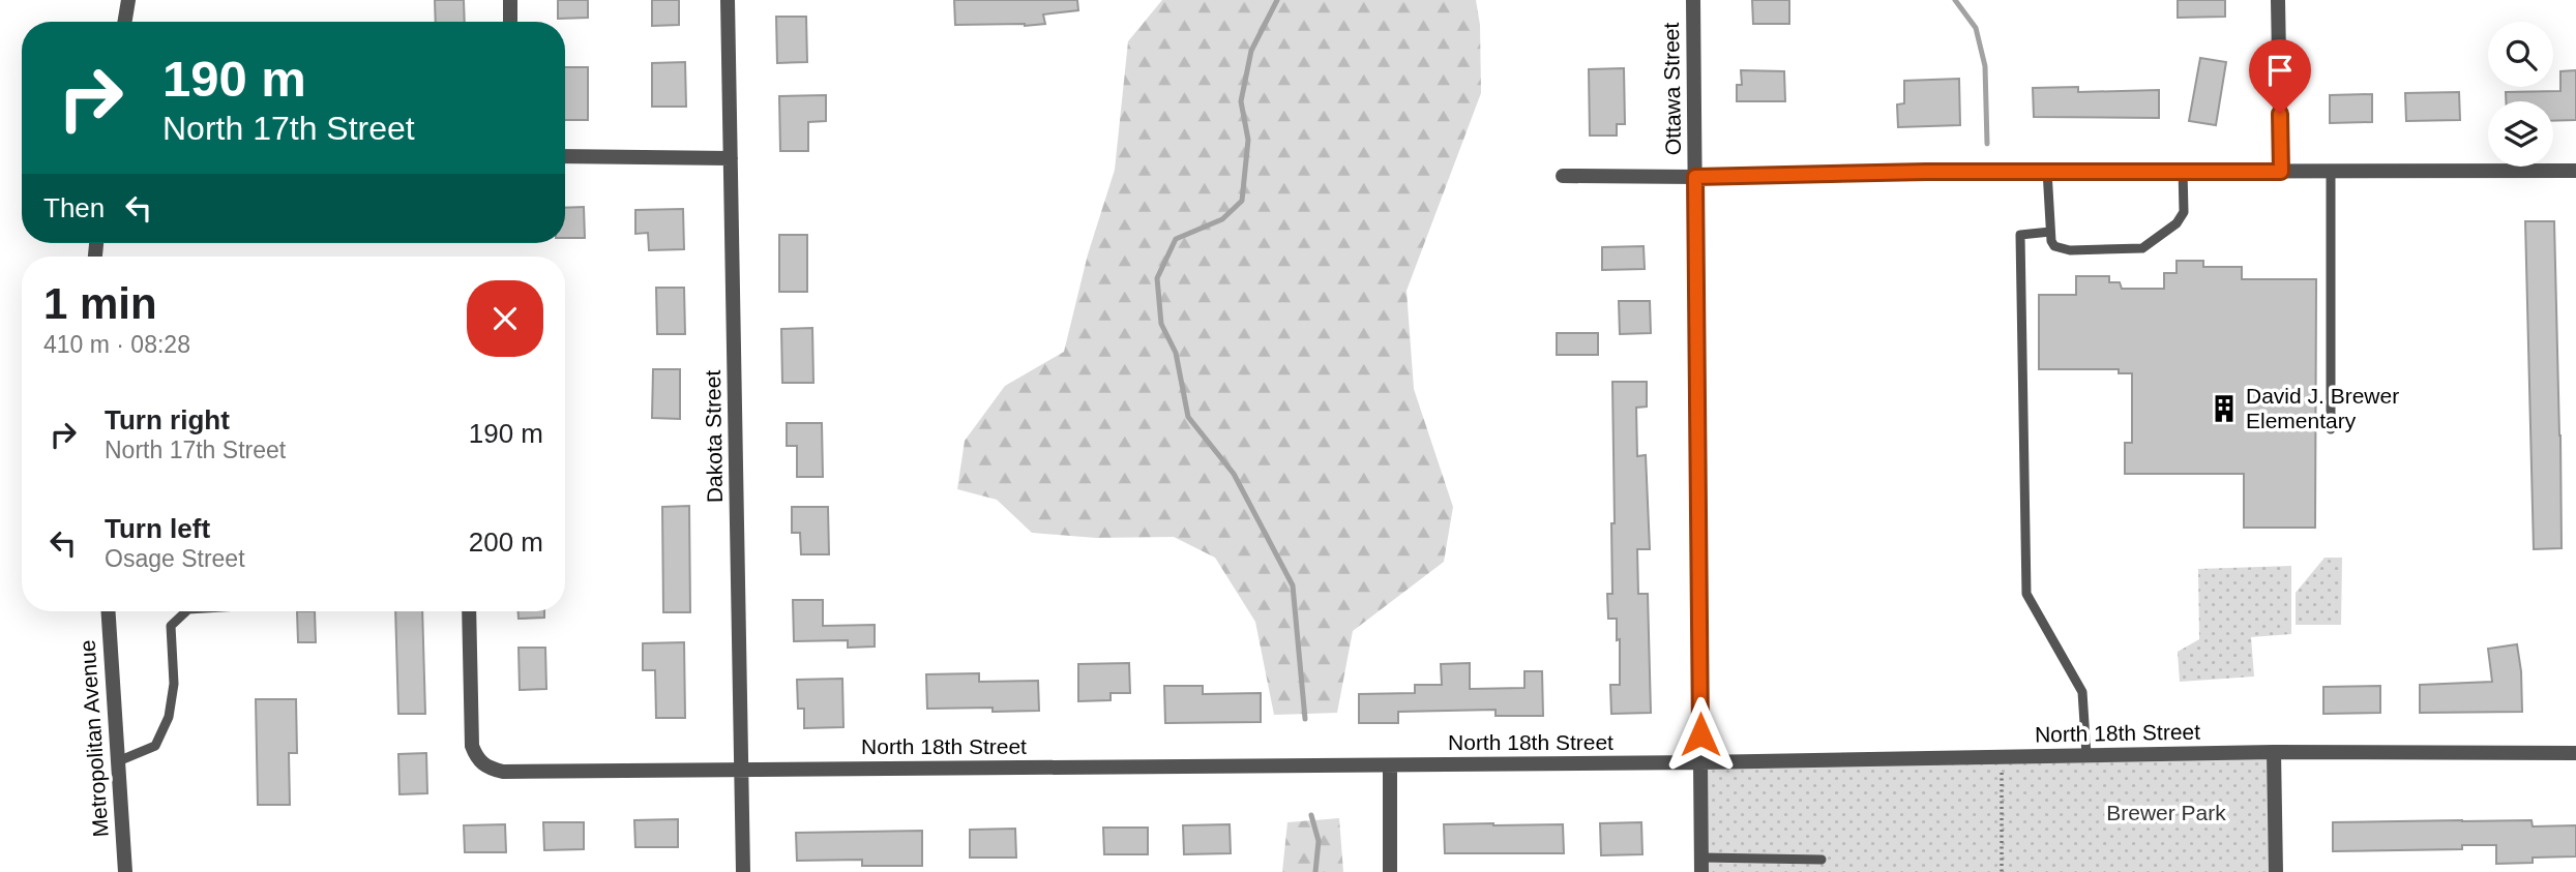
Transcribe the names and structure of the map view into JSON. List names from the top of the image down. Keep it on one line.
{"streets":{"street":["Ottawa Street","Dakota Street","North 18th Street","Metropolitan Avenue"]},"crossings":[["Ottawa Street","North 18th Street"],["Dakota Street","North 18th Street"]],"parks":["Brewer Park"],"places":{"building":["David J. Brewer Elementary"]},"page":{"turn":["190 m","North 17th Street"],"then":"Then","heading":["1 min","410 m · 08:28"],"list":[{"name":"Turn right","note":"North 17th Street","value":"190 m"},{"name":"Turn left","note":"Osage Street","value":"200 m"}]}}
